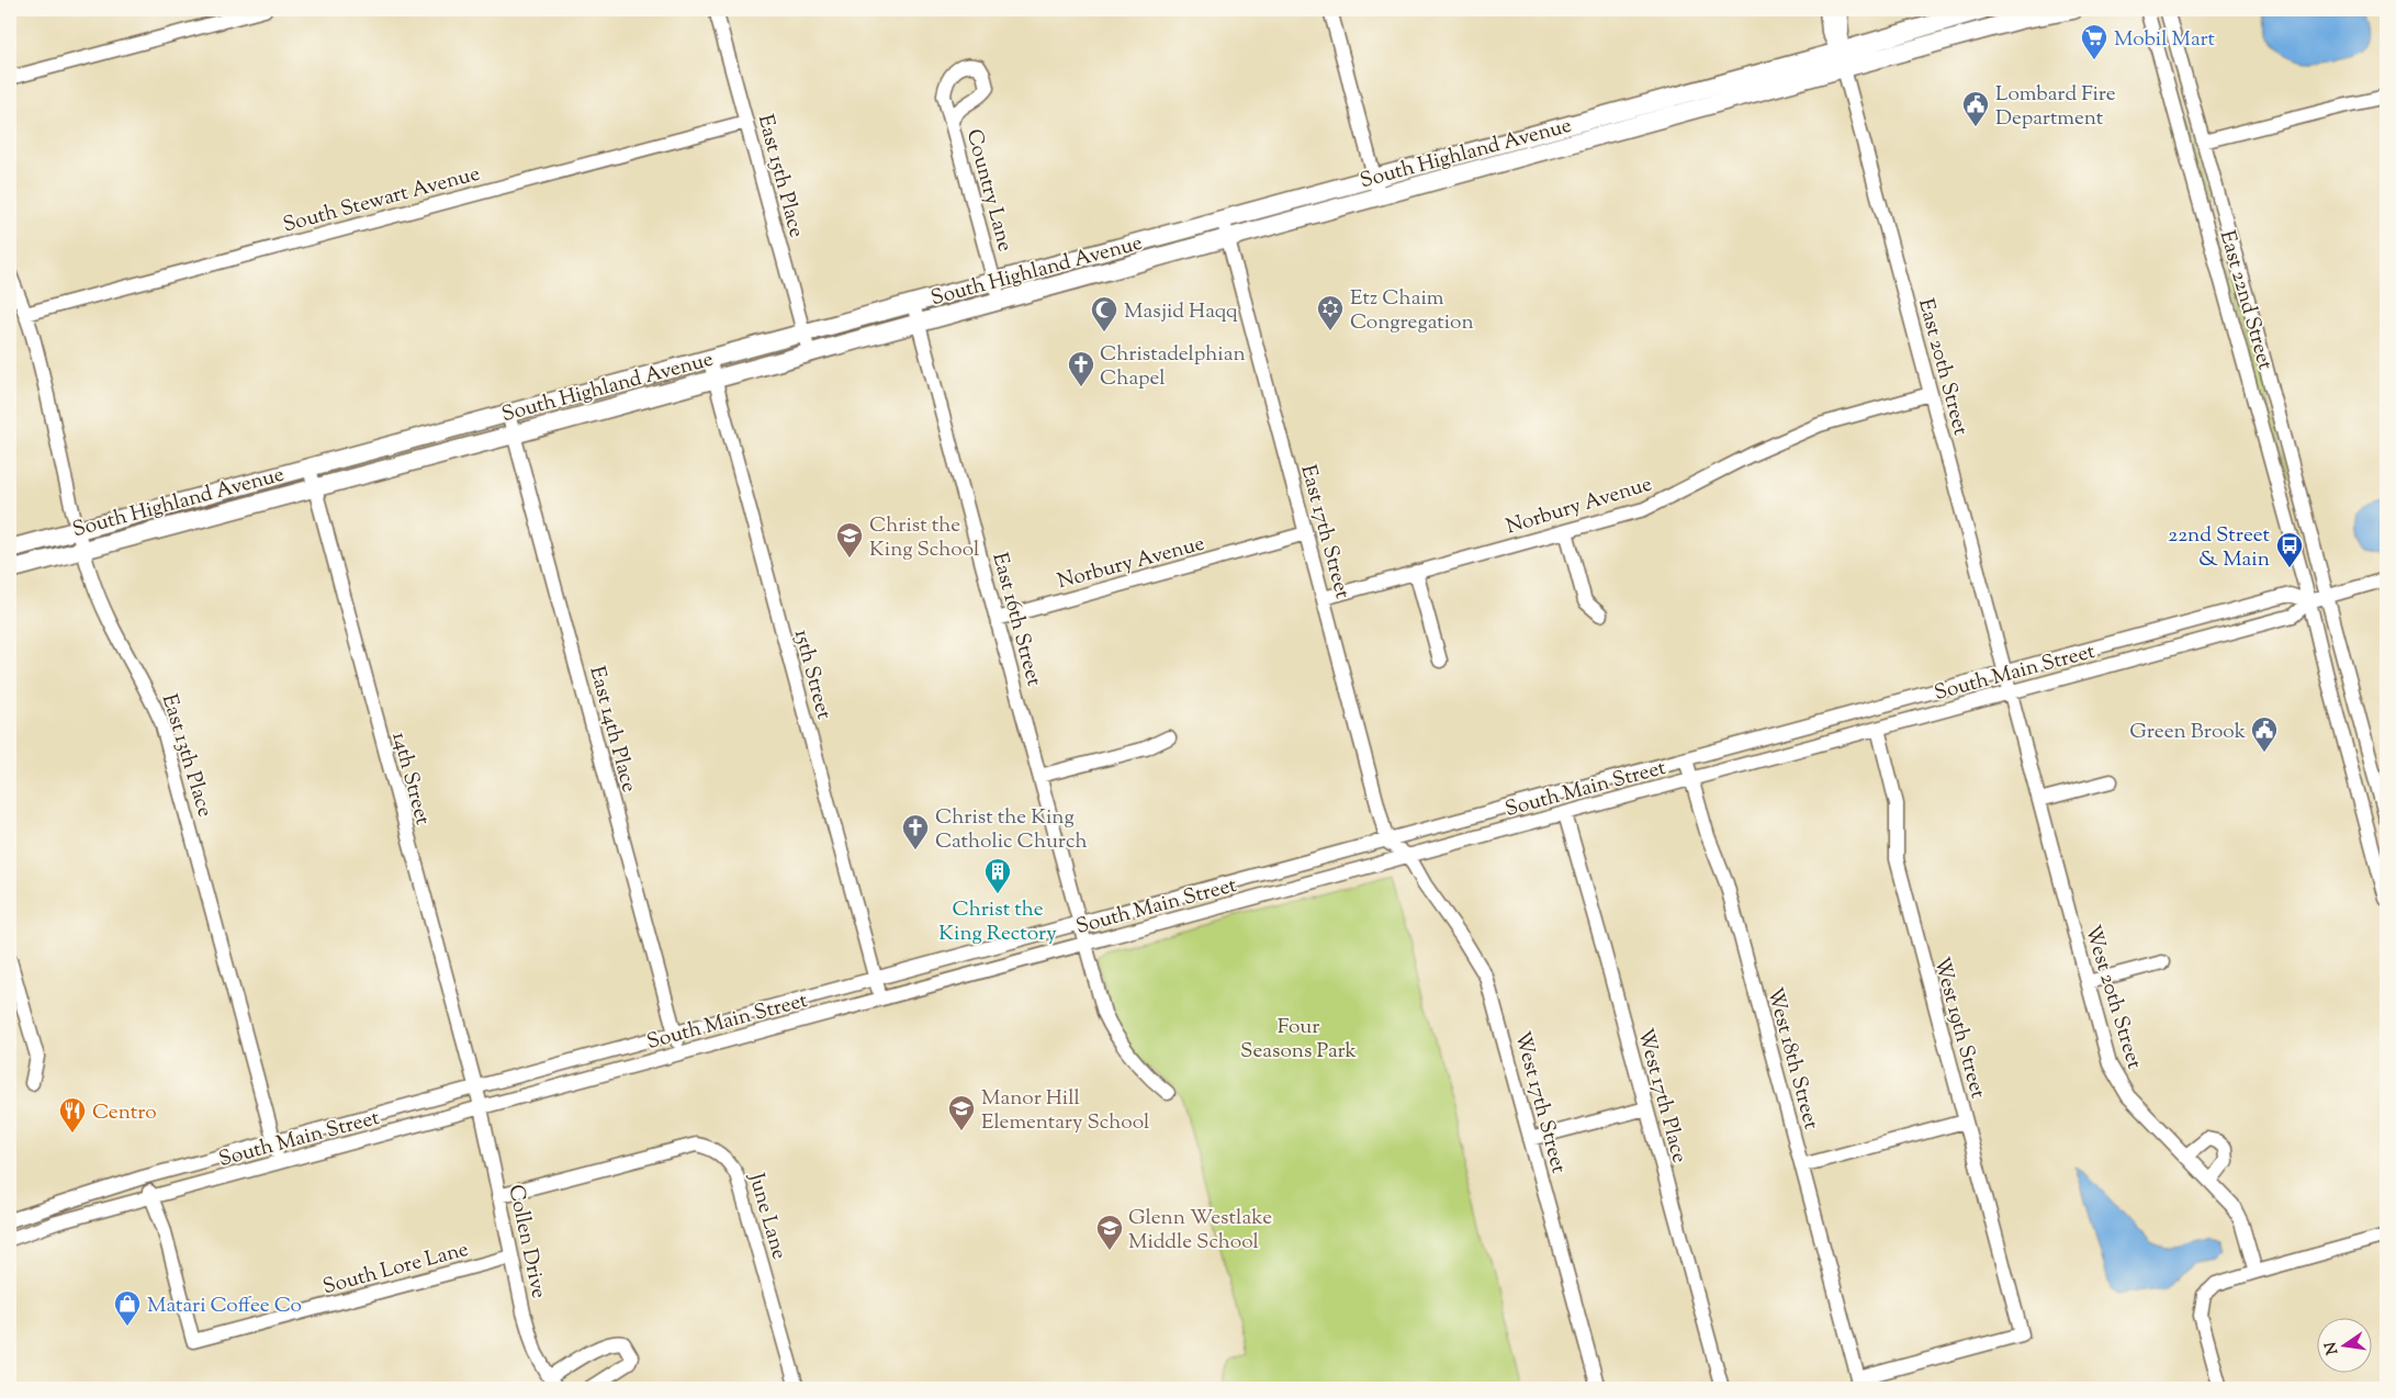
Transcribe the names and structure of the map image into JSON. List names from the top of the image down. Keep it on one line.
{"streets":{"main road":["South Highland Avenue"],"street":["East 15th Place","Country Lane","South Stewart Avenue","East 22nd Street","East 20th Street","Norbury Avenue","East 17th Street","East 16th Street","South Main Street","15th Street","East 14th Place","East 13th Place","14th Street","West 20th Street","West 19th Street","West 18th Street","West 17th Place","West 17th Street","June Lane","Collen Drive","South Lore Lane"]},"crossings":[["South Highland Avenue","East 15th Place"],["South Highland Avenue","Country Lane"],["South Highland Avenue","East 20th Street"],["South Highland Avenue","East 17th Street"],["South Highland Avenue","East 16th Street"],["South Highland Avenue","15th Street"],["South Highland Avenue","East 14th Place"],["South Highland Avenue","East 13th Place"],["South Highland Avenue","14th Street"],["East 15th Place","South Stewart Avenue"],["South Stewart Avenue","East 13th Place"],["East 22nd Street","South Main Street"],["East 20th Street","Norbury Avenue"],["East 20th Street","South Main Street"],["East 20th Street","West 20th Street"],["Norbury Avenue","East 17th Street"],["Norbury Avenue","East 16th Street"],["East 17th Street","South Main Street"],["East 17th Street","West 17th Street"],["East 16th Street","South Main Street"],["South Main Street","15th Street"],["South Main Street","East 14th Place"],["South Main Street","East 13th Place"],["South Main Street","14th Street"],["South Main Street","West 20th Street"],["South Main Street","West 19th Street"],["South Main Street","West 18th Street"],["South Main Street","West 17th Place"],["South Main Street","West 17th Street"],["South Main Street","Collen Drive"],["South Main Street","South Lore Lane"],["14th Street","Collen Drive"],["West 19th Street","West 18th Street"],["June Lane","Collen Drive"],["Collen Drive","South Lore Lane"]],"parks":["Four Seasons Park"],"places":{"supermarket":["Mobil Mart"],"public building":["Lombard Fire Department","Green Brook"],"synagogue":["Etz Chaim Congregation"],"mosque":["Masjid Haqq"],"church":["Christadelphian Chapel","Christ the King Catholic Church"],"school or university":["Christ the King School","Manor Hill Elementary School","Glenn Westlake Middle School"],"bus stop":["22nd Street & Main"],"building":["Christ the King Rectory"],"restaurant":["Centro"],"shop":["Matari Coffee Co"]},"north":"left"}
